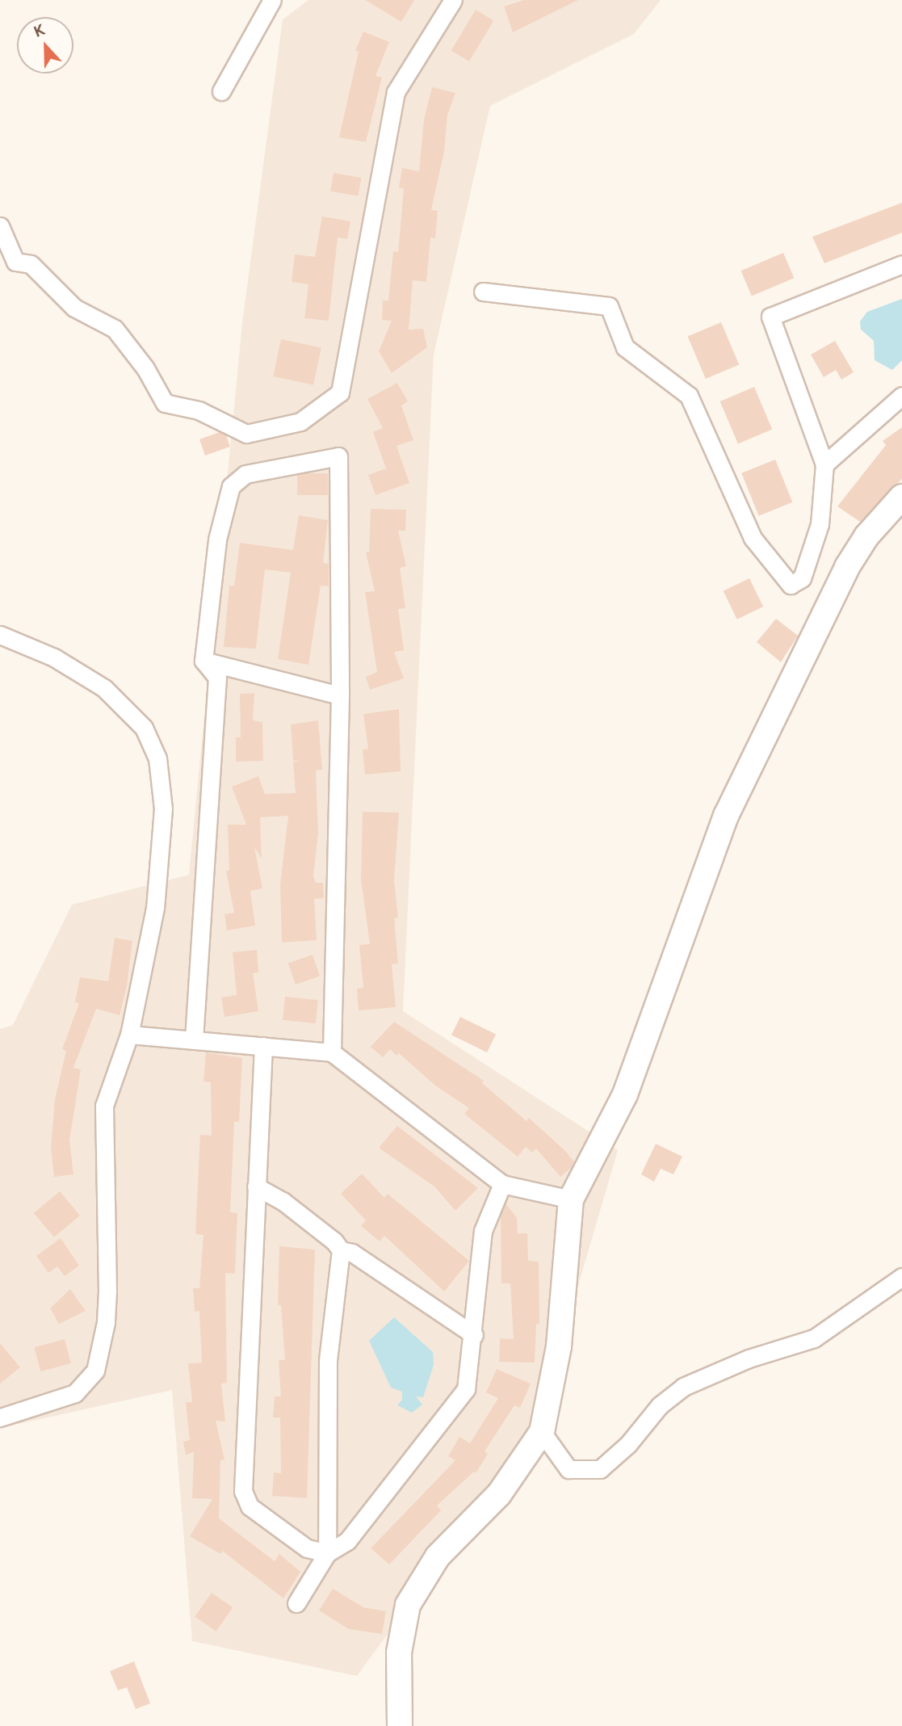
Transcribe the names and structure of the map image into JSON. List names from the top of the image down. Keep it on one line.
{"north":"top"}
